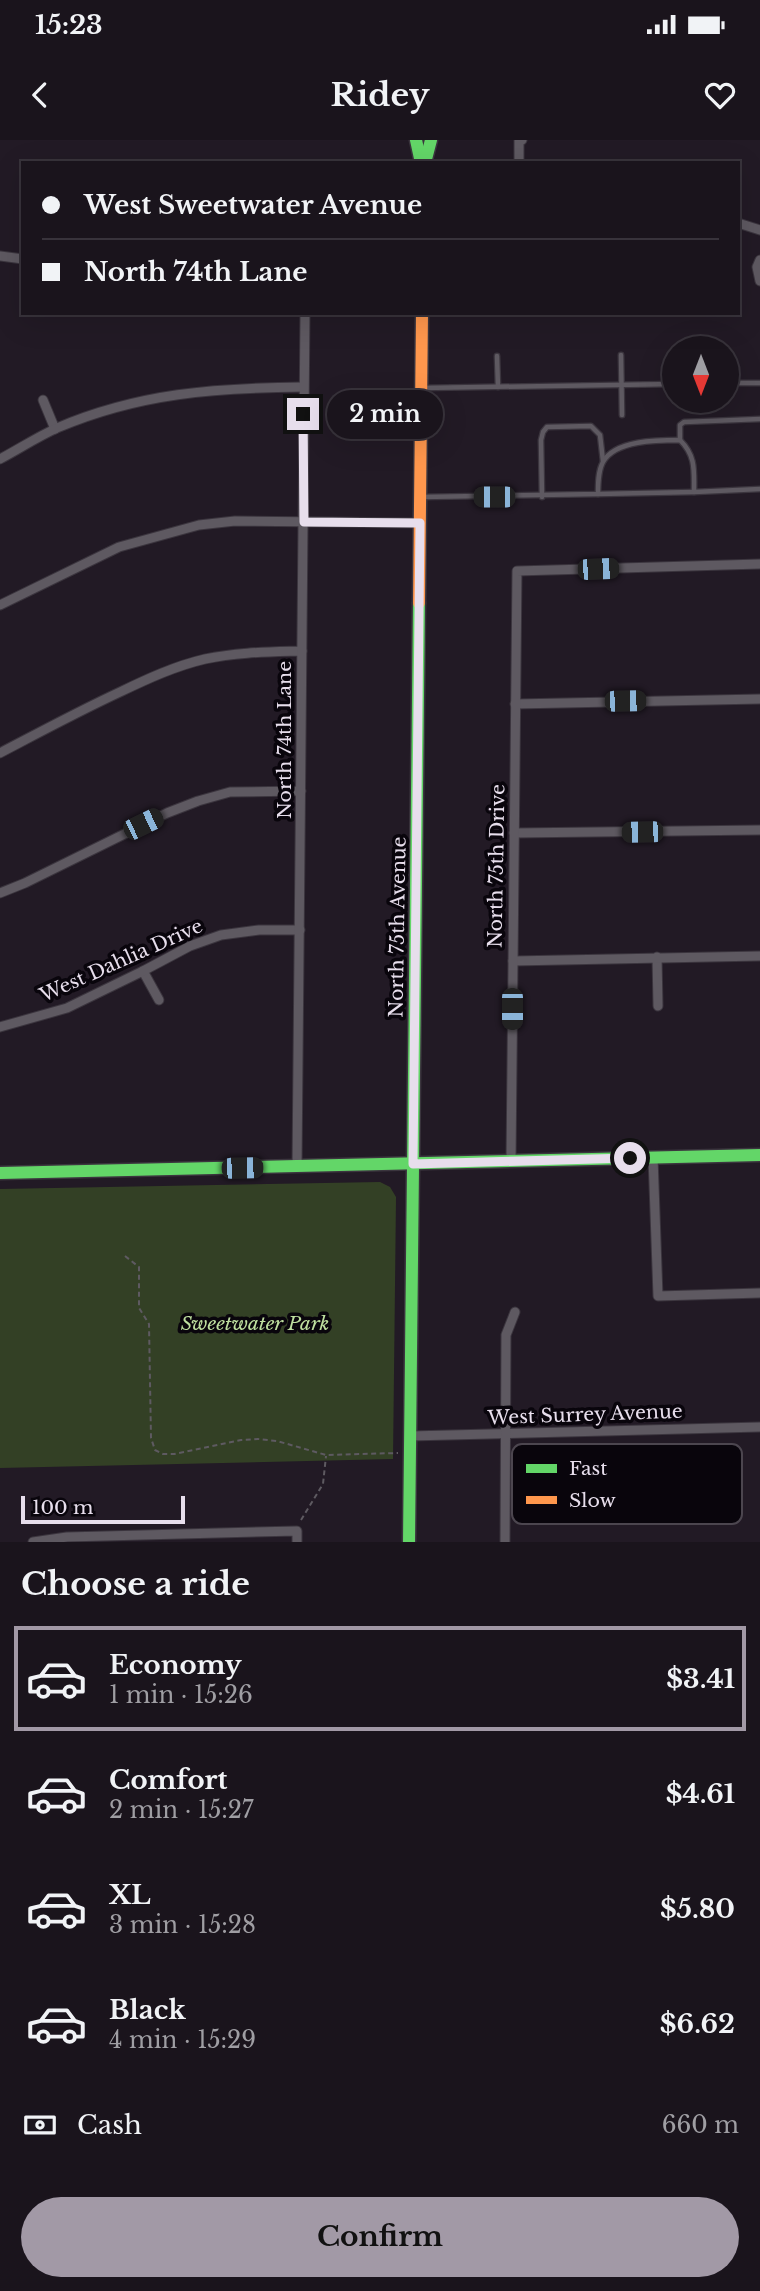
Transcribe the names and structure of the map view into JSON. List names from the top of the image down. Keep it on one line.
{"streets":{"main road":["North 75th Avenue"],"street":["North 74th Lane","North 75th Drive","West Dahlia Drive","West Surrey Avenue"]},"crossings":[["North 74th Lane","West Dahlia Drive"],["North 75th Avenue","West Surrey Avenue"]],"parks":["Sweetwater Park"],"legend":["Fast","Slow"],"scale_bar":"100 m","north":"bottom","page":{"status":"15:23","header":"Ridey","banner":["West Sweetwater Avenue","North 74th Lane"],"bubble":"2 min","scale":"100 m","heading":"Choose a ride","list":[{"name":"Economy","note":"1 min · 15:26","value":"$3.41"},{"name":"Comfort","note":"2 min · 15:27","value":"$4.61"},{"name":"XL","note":"3 min · 15:28","value":"$5.80"},{"name":"Black","note":"4 min · 15:29","value":"$6.62"}],"pay":["Cash","660 m"],"buttons":"Confirm"}}
